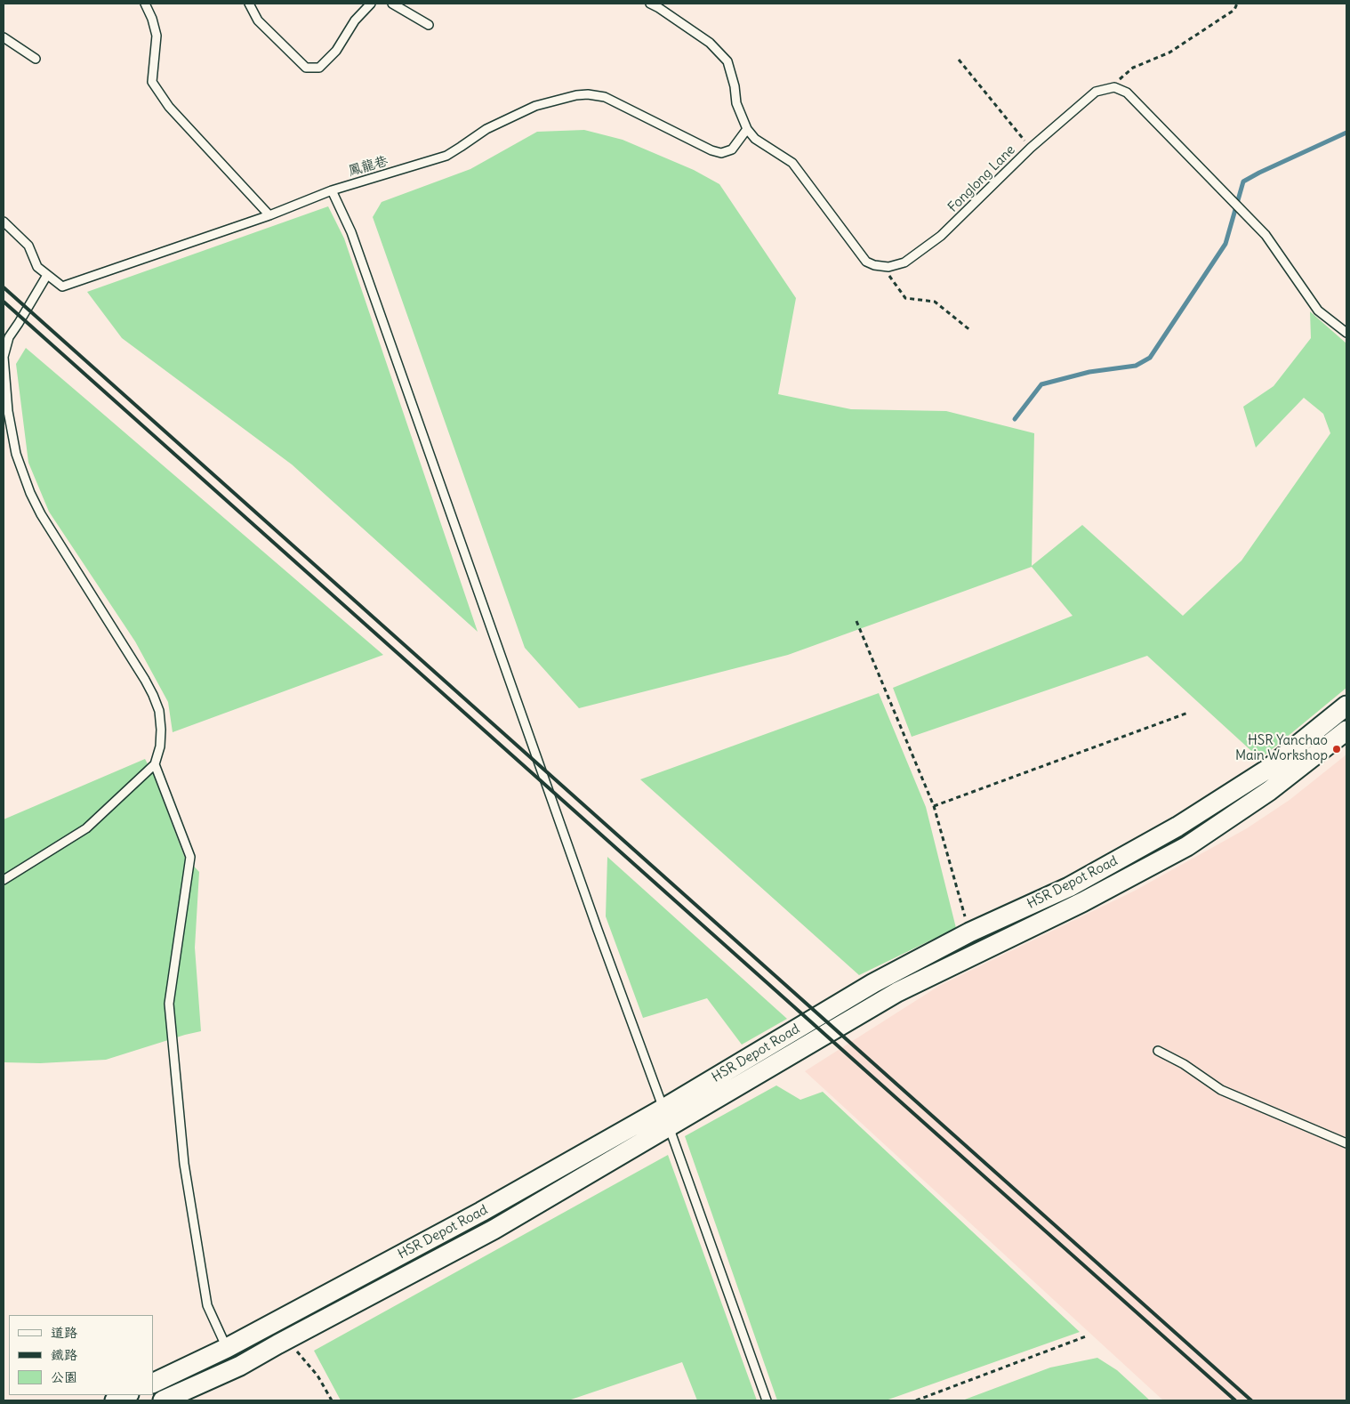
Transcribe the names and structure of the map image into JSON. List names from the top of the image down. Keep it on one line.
{"streets":{"street":["HSR Depot Road"],"lane":["鳳龍巷","Fonglong Lane"]},"places":["HSR Yanchao Main Workshop"],"legend":["道路","鐵路","公園"]}
